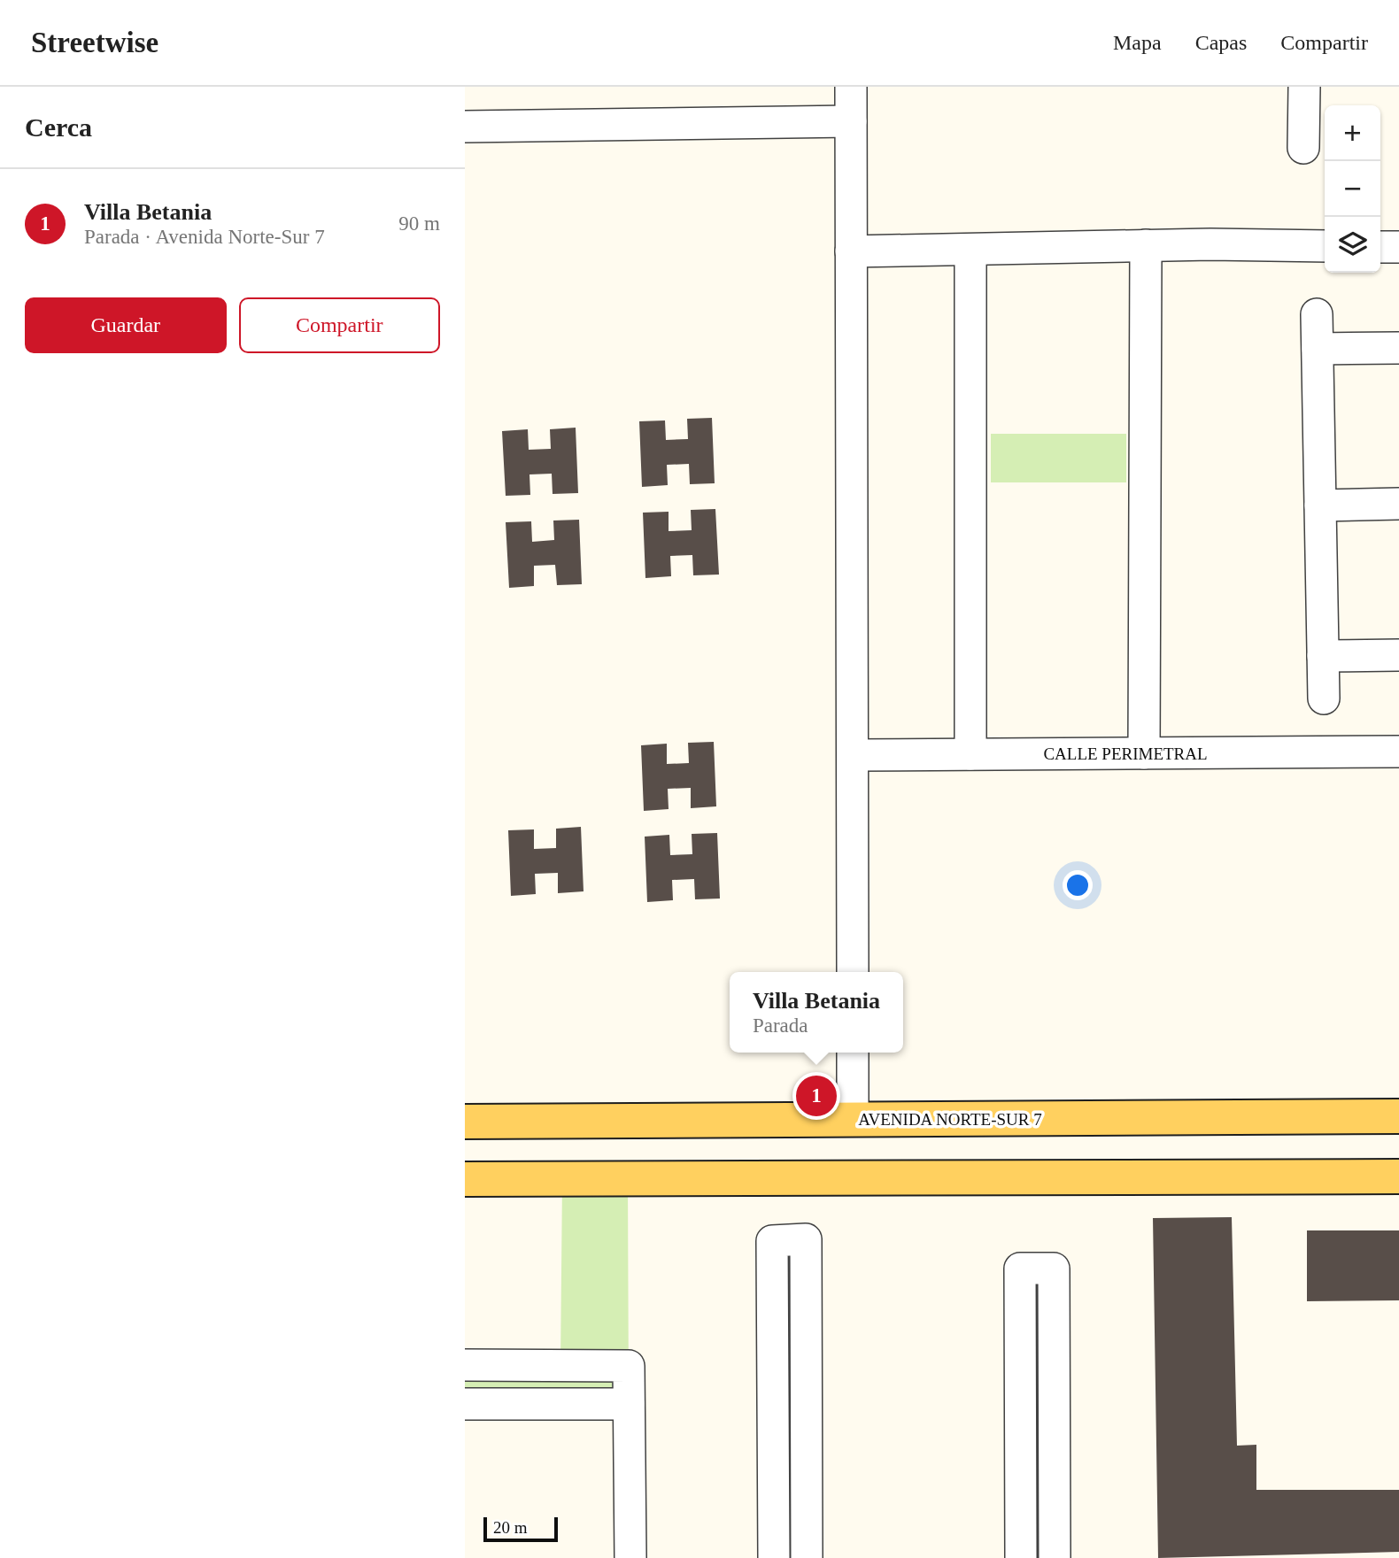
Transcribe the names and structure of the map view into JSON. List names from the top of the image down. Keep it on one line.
{"streets":{"main road":["AVENIDA NORTE-SUR 7"],"street":["CALLE PERIMETRAL"]},"scale_bar":"20 m","page":{"header":"Streetwise","nav":["Mapa","Capas","Compartir"],"heading":"Cerca","map_buttons":["+","−"],"list":[{"mark":"1","name":"Villa Betania","note":"Parada · Avenida Norte-Sur 7","value":"90 m"}],"buttons":["Guardar","Compartir"],"popup":["Villa Betania","Parada"],"pins":"1","scale":"20 m"}}
